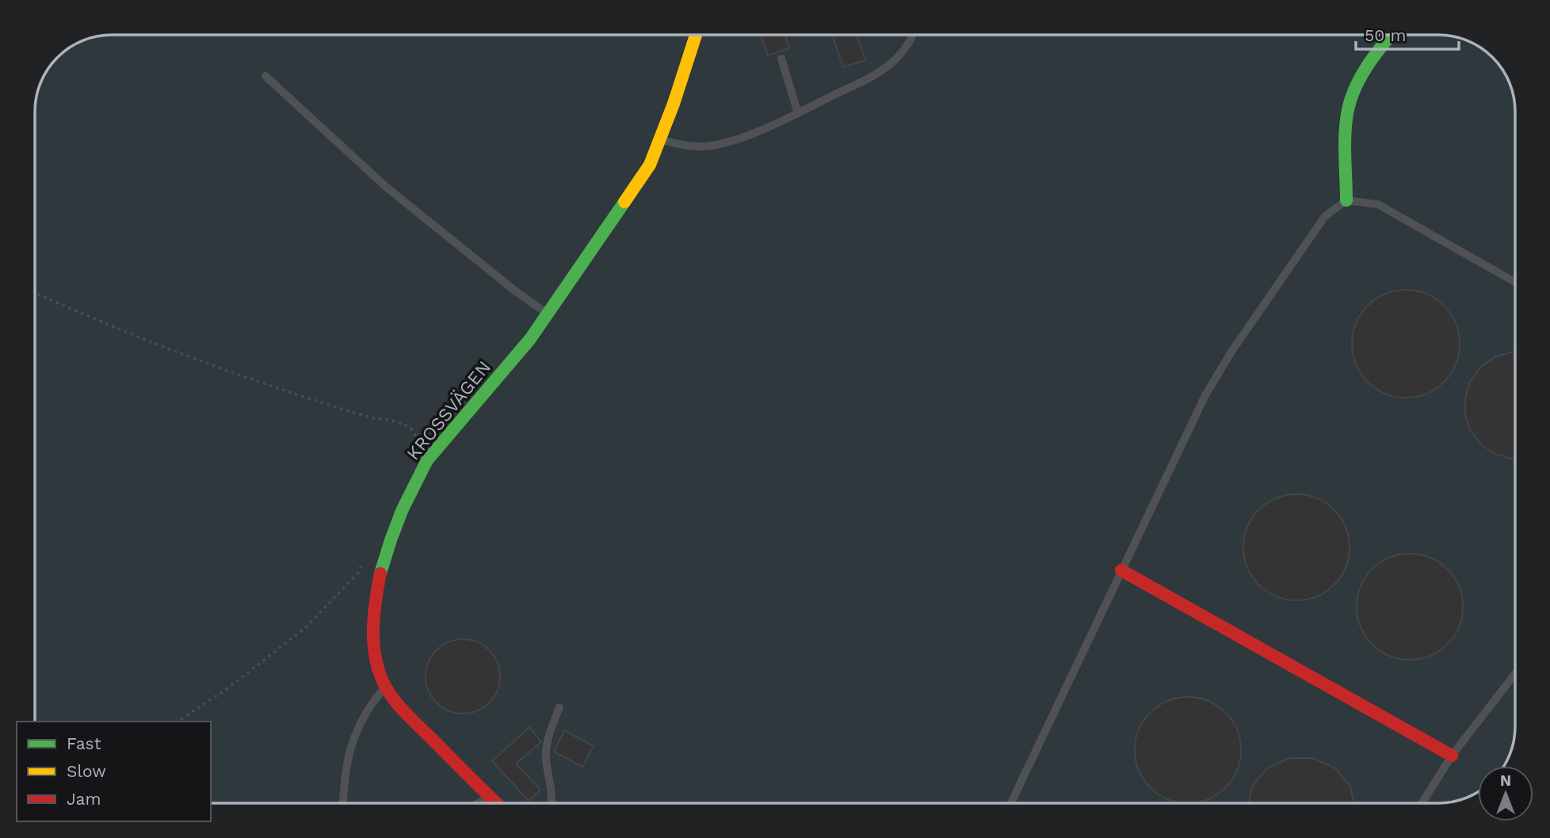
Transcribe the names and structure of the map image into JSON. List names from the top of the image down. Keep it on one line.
{"streets":{"street":["KROSSVÄGEN"]},"legend":["Fast","Slow","Jam"],"scale_bar":"50 m","north":"top"}
